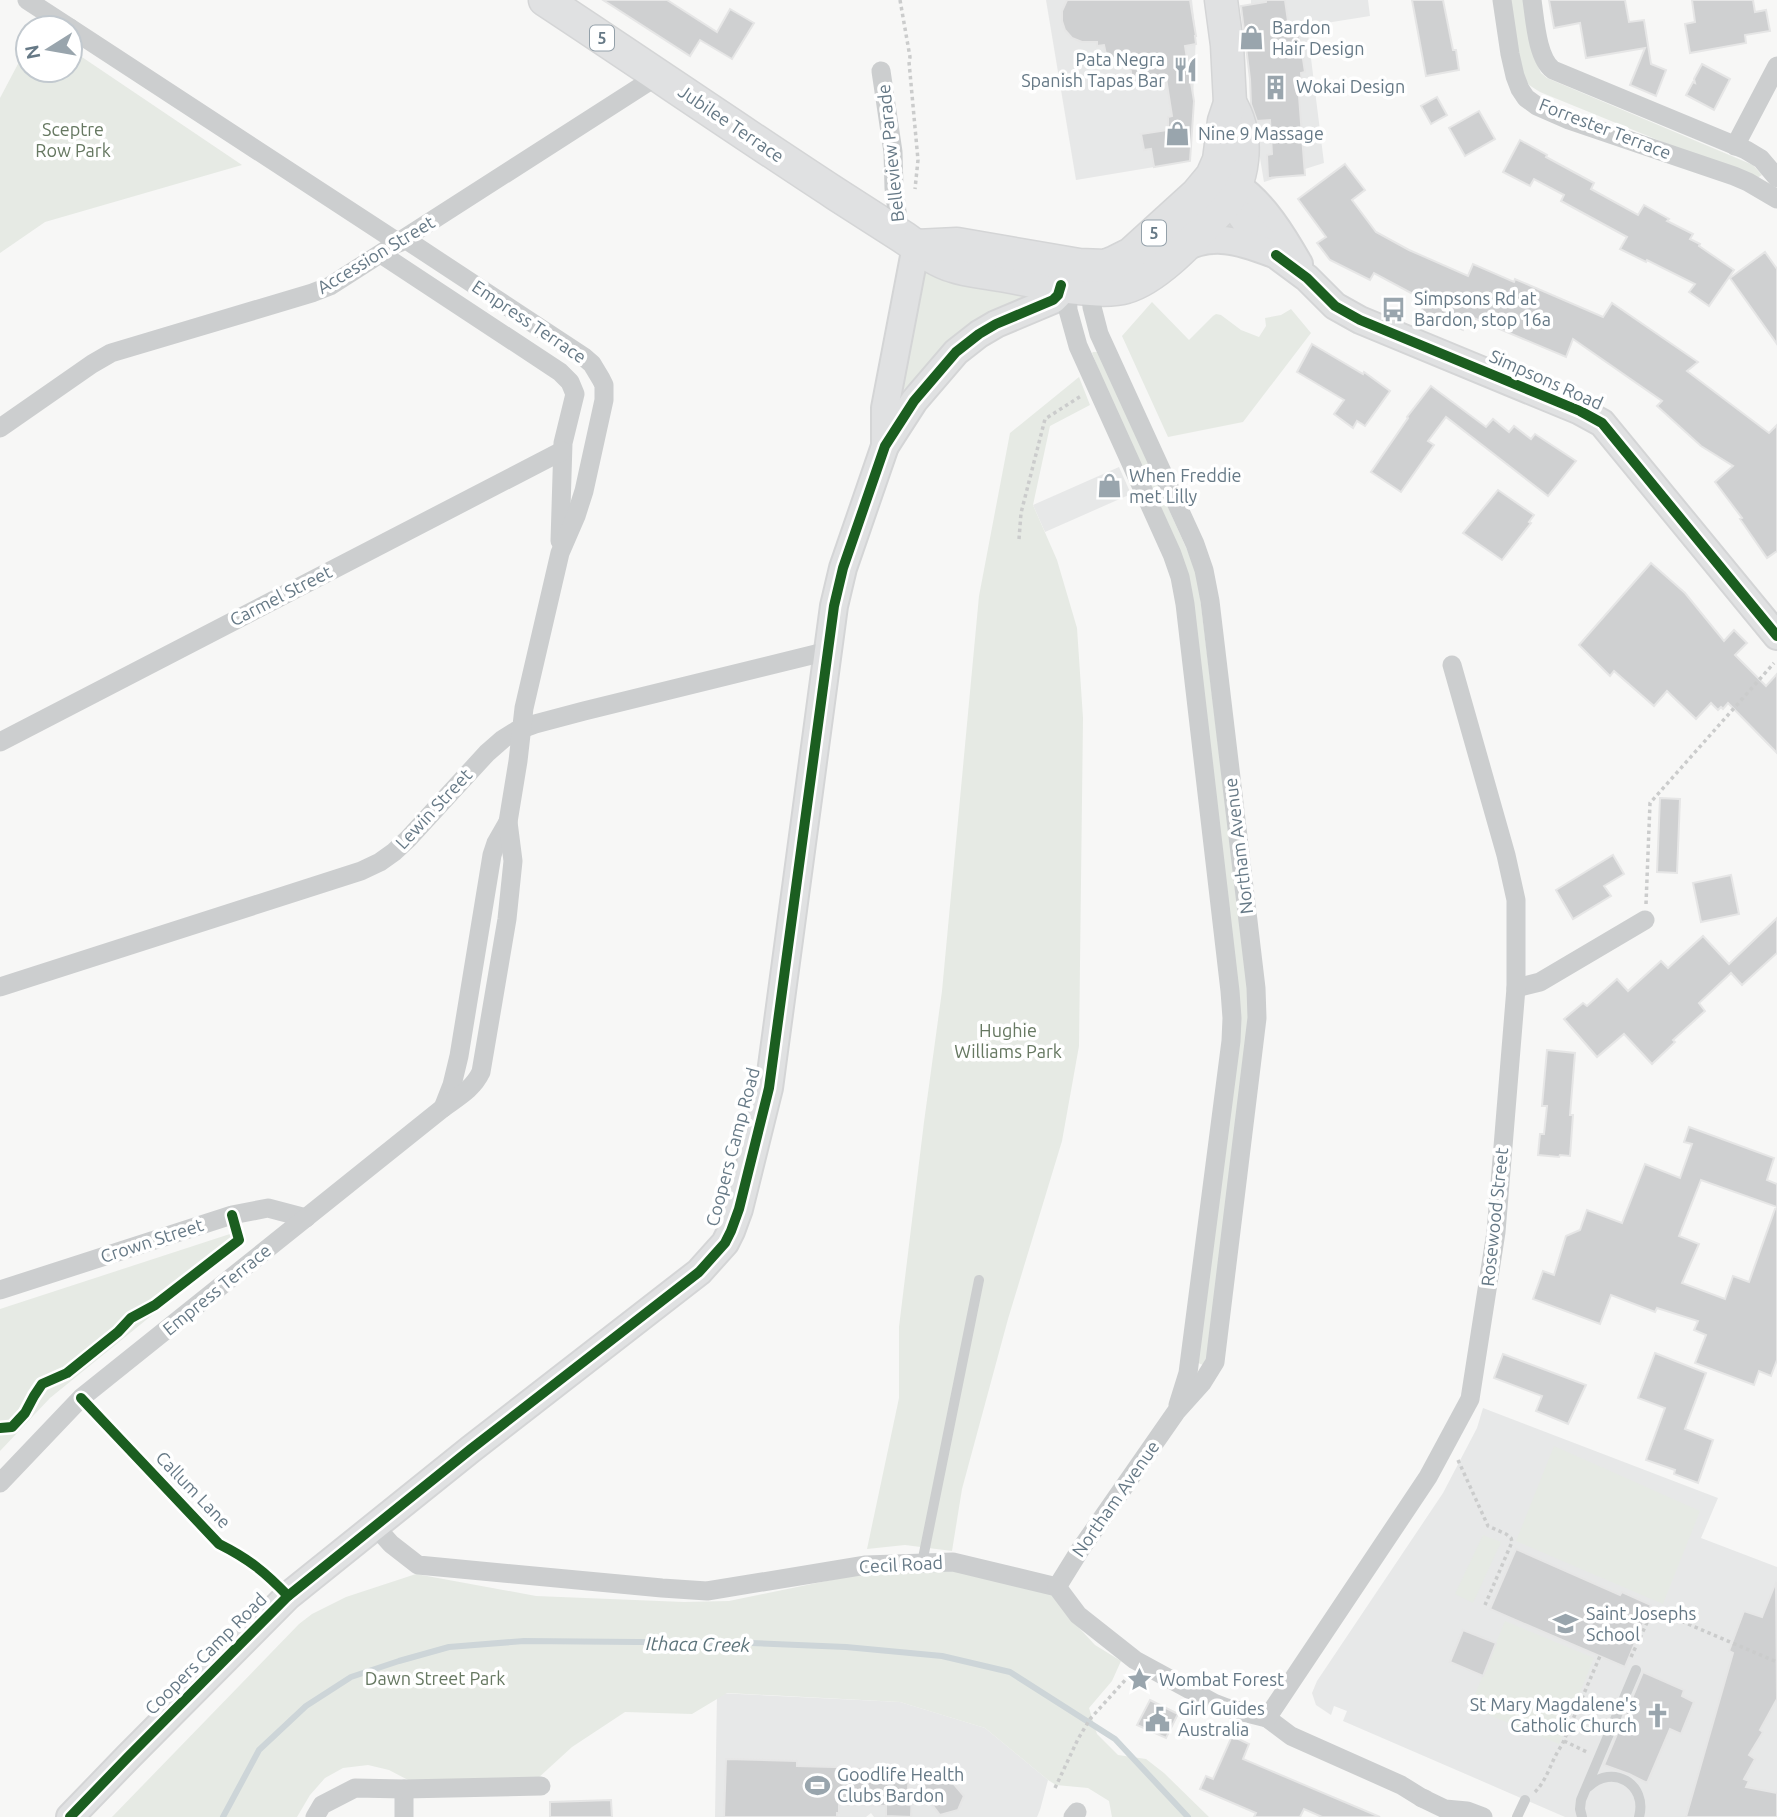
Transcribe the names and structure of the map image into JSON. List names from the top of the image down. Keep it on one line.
{"streets":{"highway":["5","Jubilee Terrace"],"main road":["Simpsons Road","Coopers Camp Road"],"street":["Forrester Terrace","Belleview Parade","Accession Street","Empress Terrace","Carmel Street","Lewin Street","Northam Avenue","Rosewood Street","Crown Street","Cecil Road"],"cycle path":["Callum Lane"]},"crossings":[["5","Jubilee Terrace"],["5","Belleview Parade"],["5","Simpsons Road"],["5","Northam Avenue"],["5","Coopers Camp Road"],["Jubilee Terrace","Belleview Parade"],["Jubilee Terrace","Accession Street"],["Jubilee Terrace","Coopers Camp Road"],["Belleview Parade","Coopers Camp Road"],["Accession Street","Empress Terrace"],["Empress Terrace","Carmel Street"],["Empress Terrace","Lewin Street"],["Empress Terrace","Crown Street"],["Lewin Street","Coopers Camp Road"],["Northam Avenue","Coopers Camp Road"],["Northam Avenue","Cecil Road"],["Coopers Camp Road","Cecil Road"]],"water":["Ithaca Creek"],"parks":["Sceptre Row Park","Hughie Williams Park","Dawn Street Park"],"places":{"shop":["Bardon Hair Design","Nine 9 Massage","When Freddie met Lilly"],"restaurant":["Pata Negra Spanish Tapas Bar"],"building":["Wokai Design"],"bus stop":["Simpsons Rd at Bardon, stop 16a"],"school or university":["Saint Josephs School"],"place":["Wombat Forest"],"church":["St Mary Magdalene's Catholic Church"],"public building":["Girl Guides Australia"],"sports":["Goodlife Health Clubs Bardon"]},"north":"left"}
